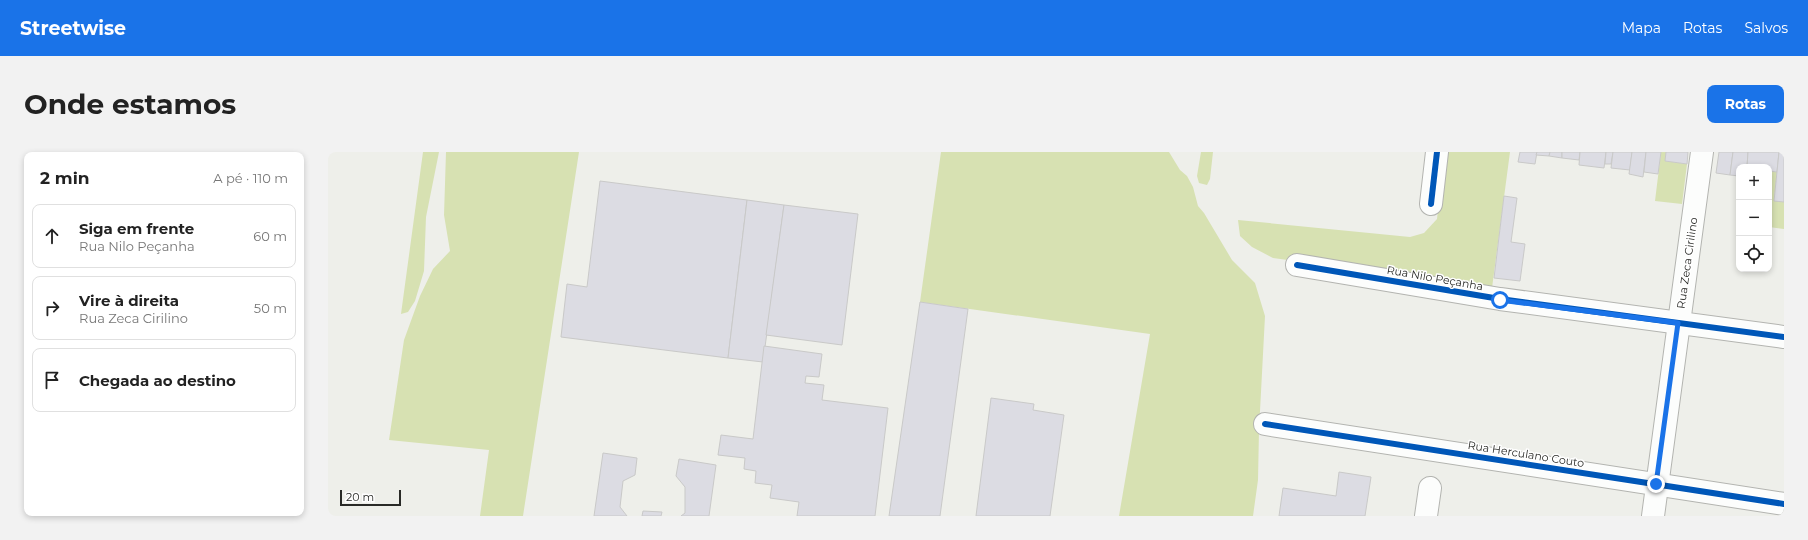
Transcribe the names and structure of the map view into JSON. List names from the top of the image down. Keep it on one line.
{"streets":{"street":["Rua Zeca Cirilino","Rua Nilo Peçanha","Rua Herculano Couto"]},"crossings":[["Rua Zeca Cirilino","Rua Nilo Peçanha"],["Rua Zeca Cirilino","Rua Herculano Couto"]],"scale_bar":"20 m","page":{"header":"Streetwise","nav":["Mapa","Rotas","Salvos"],"buttons":"Rotas","title":"Onde estamos","heading":["2 min","A pé · 110 m"],"map_buttons":["+","−"],"list":[["Siga em frente","Rua Nilo Peçanha","60 m"],["Vire à direita","Rua Zeca Cirilino","50 m"],"Chegada ao destino"],"scale":"20 m"}}
